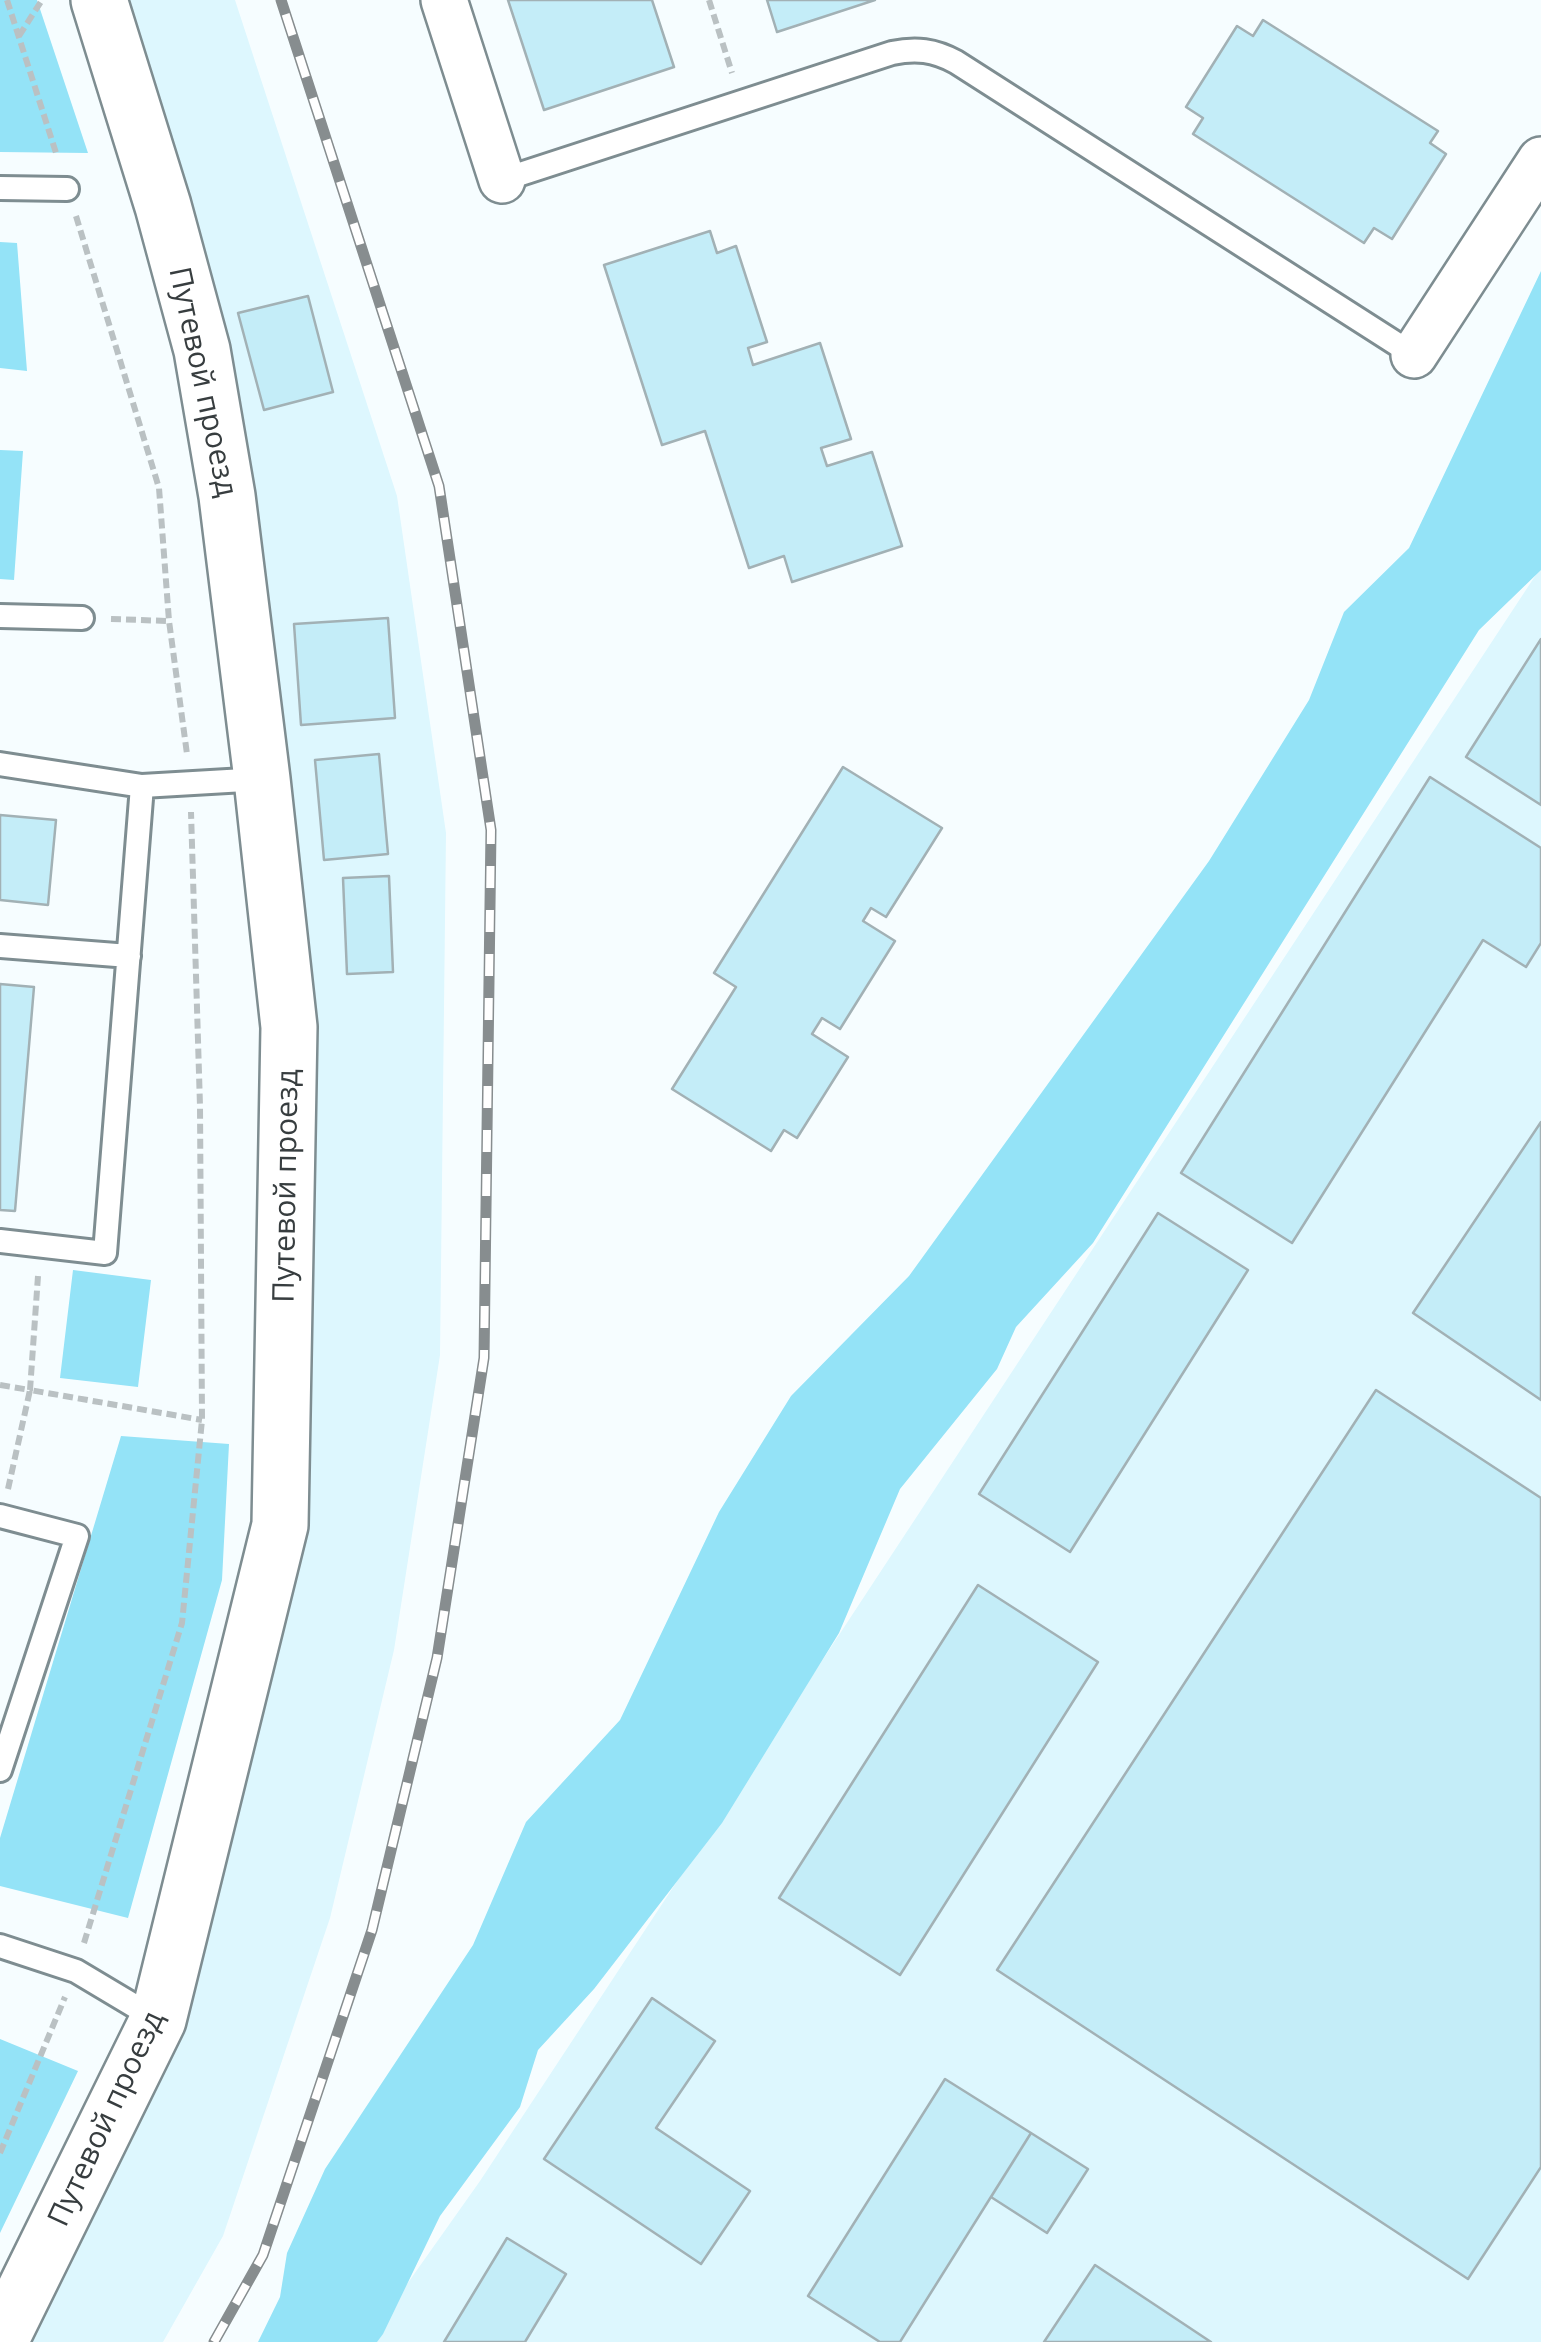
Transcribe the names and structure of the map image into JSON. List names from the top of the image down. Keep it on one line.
{"streets":{"street":["Путевой проезд"]}}
